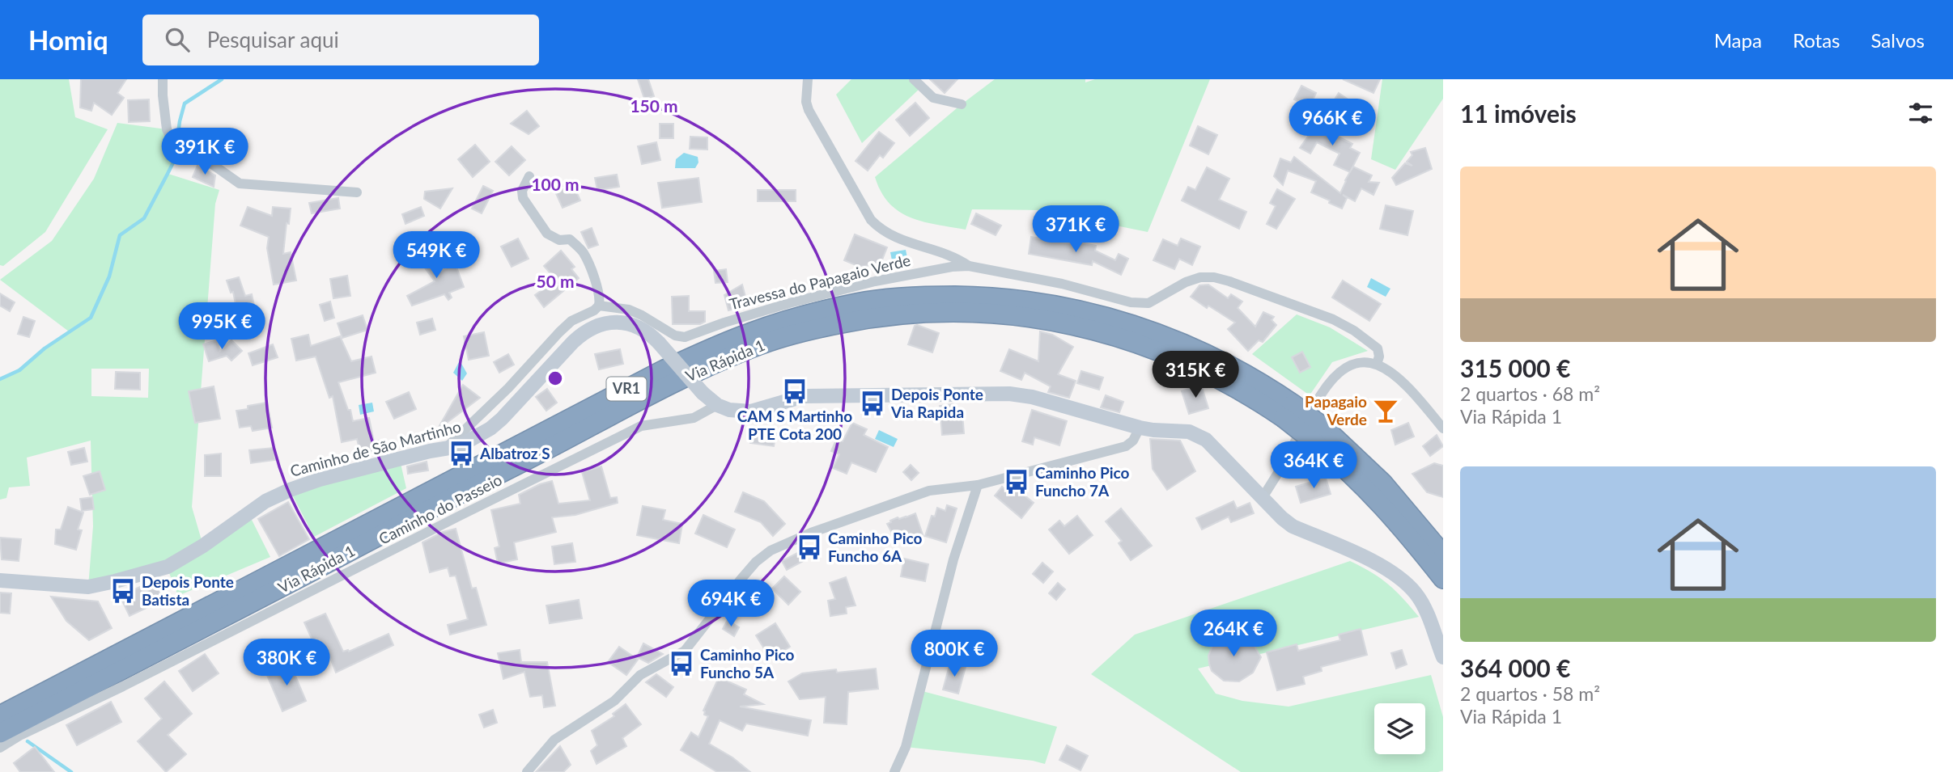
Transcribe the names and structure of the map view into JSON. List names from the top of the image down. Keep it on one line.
{"streets":{"highway":["Via Rápida 1","VR1"],"street":["Travessa do Papagaio Verde","Caminho de São Martinho","Caminho do Passeio"]},"crossings":[["Caminho de São Martinho","Caminho do Passeio"]],"places":{"bus stop":["CAM S Martinho PTE Cota 200","Depois Ponte Via Rapida","Albatroz S","Caminho Pico Funcho 7A","Caminho Pico Funcho 6A","Depois Ponte Batista","Caminho Pico Funcho 5A"],"bar":["Papagaio Verde"]},"page":{"header":"Homiq","search":"Pesquisar aqui","nav":["Mapa","Rotas","Salvos"],"heading":"11 imóveis","price":["966K €","391K €","371K €","549K €","995K €","315K €","364K €","694K €","264K €","800K €","380K €"],"list":[{"name":"315 000 €","note":"2 quartos · 68 m² · Via Rápida 1"},{"name":"364 000 €","note":"2 quartos · 58 m² · Via Rápida 1"}]},"rings":["150 m","100 m","50 m"]}
